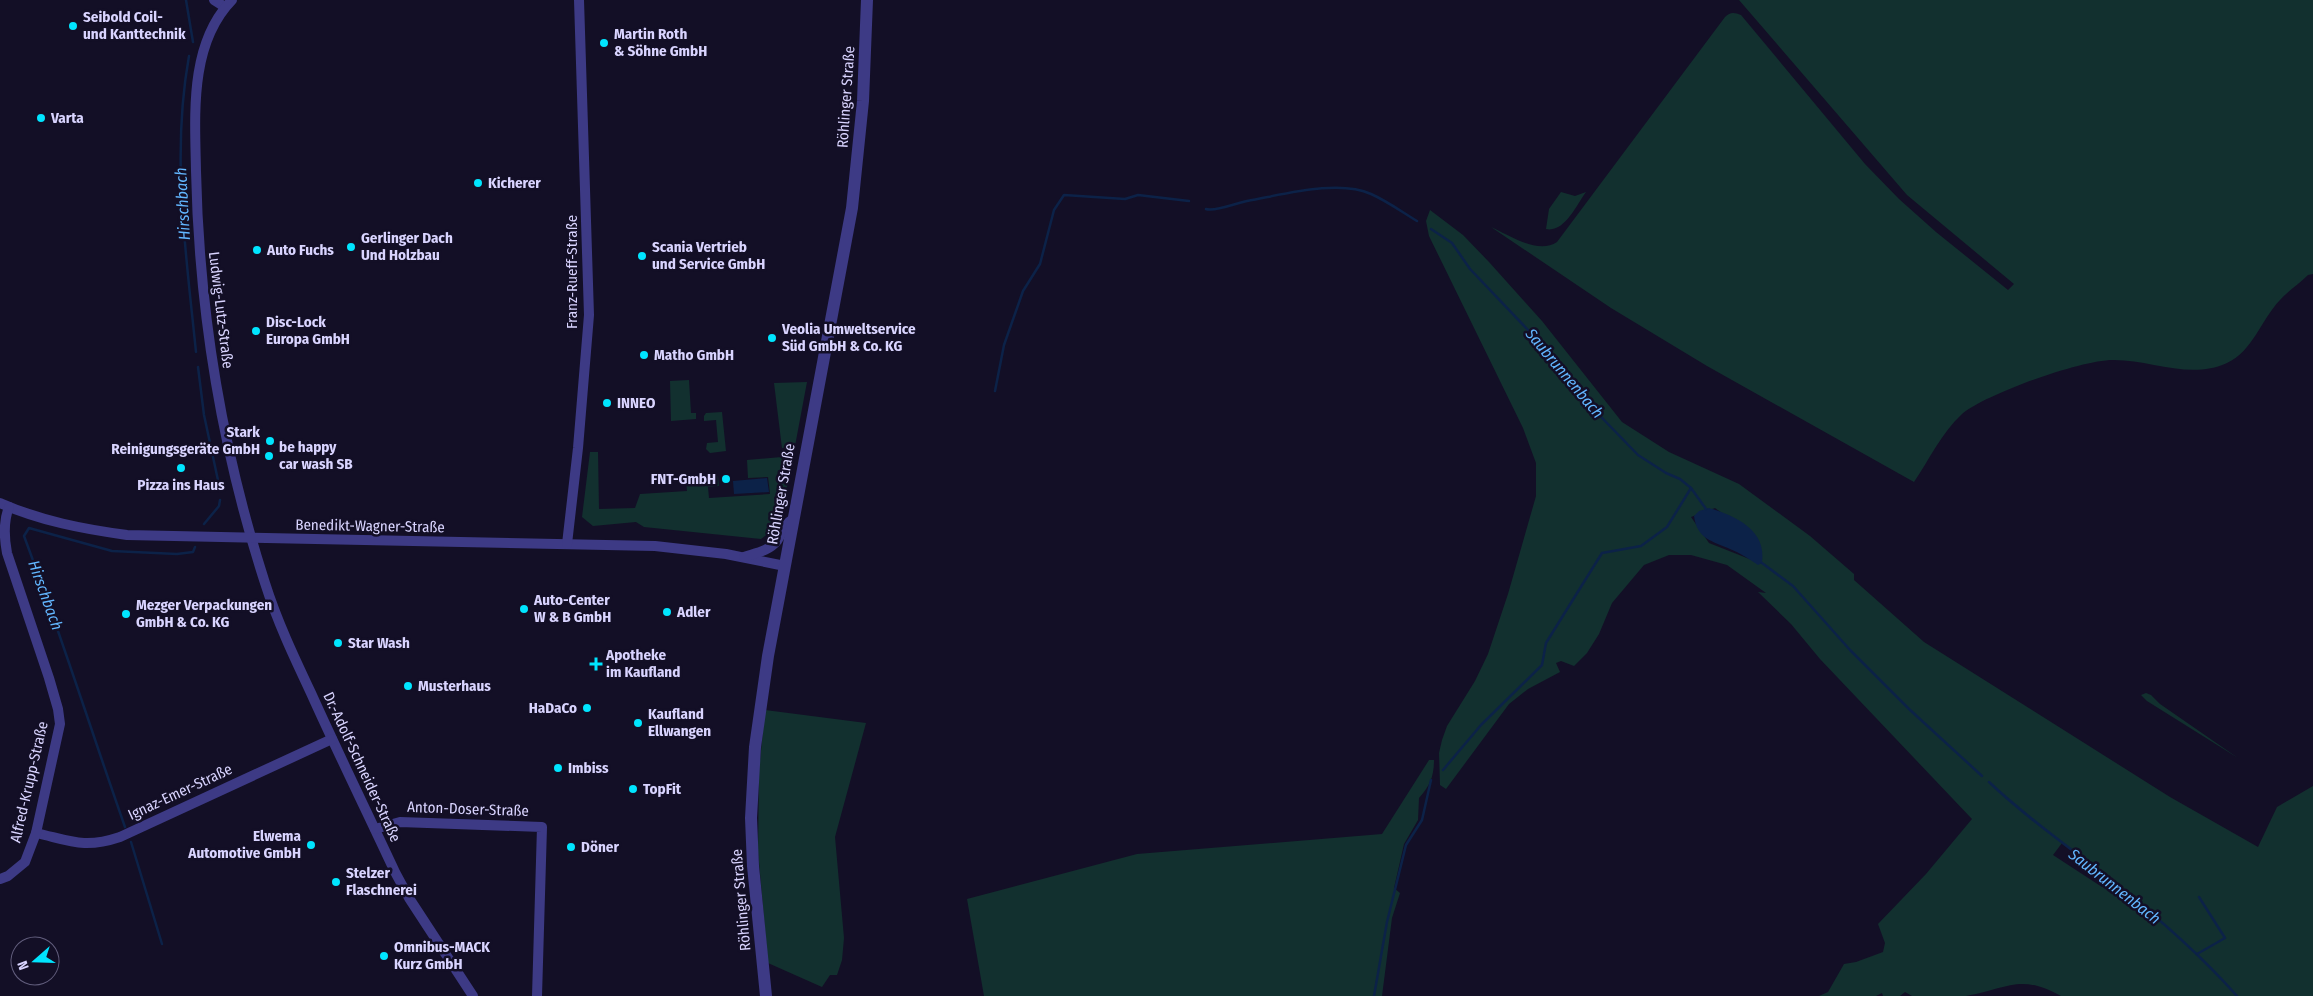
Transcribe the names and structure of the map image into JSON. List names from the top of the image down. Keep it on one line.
{"streets":{"street":["Röhlinger Straße","Franz-Rueff-Straße","Ludwig-Lutz-Straße","Benedikt-Wagner-Straße","Dr.-Adolf-Schneider-Straße","Alfred-Krupp-Straße","Ignaz-Emer-Straße","Anton-Doser-Straße"]},"crossings":[["Röhlinger Straße","Benedikt-Wagner-Straße"],["Franz-Rueff-Straße","Benedikt-Wagner-Straße"],["Ludwig-Lutz-Straße","Benedikt-Wagner-Straße"],["Ludwig-Lutz-Straße","Dr.-Adolf-Schneider-Straße"],["Benedikt-Wagner-Straße","Dr.-Adolf-Schneider-Straße"],["Benedikt-Wagner-Straße","Alfred-Krupp-Straße"],["Dr.-Adolf-Schneider-Straße","Ignaz-Emer-Straße"],["Dr.-Adolf-Schneider-Straße","Anton-Doser-Straße"],["Alfred-Krupp-Straße","Ignaz-Emer-Straße"]],"water":["Hirschbach","Saubrunnenbach"],"places":{"other":["Seibold Coil- und Kanttechnik","Martin Roth & Söhne GmbH","Varta","Kicherer","Gerlinger Dach Und Holzbau","Auto Fuchs","Scania Vertrieb und Service GmbH","Disc-Lock Europa GmbH","Veolia Umweltservice Süd GmbH & Co. KG","Matho GmbH","INNEO","Stark Reinigungsgeräte GmbH","be happy car wash SB","Pizza ins Haus","FNT-GmbH","Auto-Center W & B GmbH","Adler","Mezger Verpackungen GmbH & Co. KG","Star Wash","Musterhaus","HaDaCo","Kaufland Ellwangen","Imbiss","TopFit","Elwema Automotive GmbH","Döner","Stelzer Flaschnerei","Omnibus-MACK Kurz GmbH"],"health":["Apotheke im Kaufland"]},"north":"left"}
